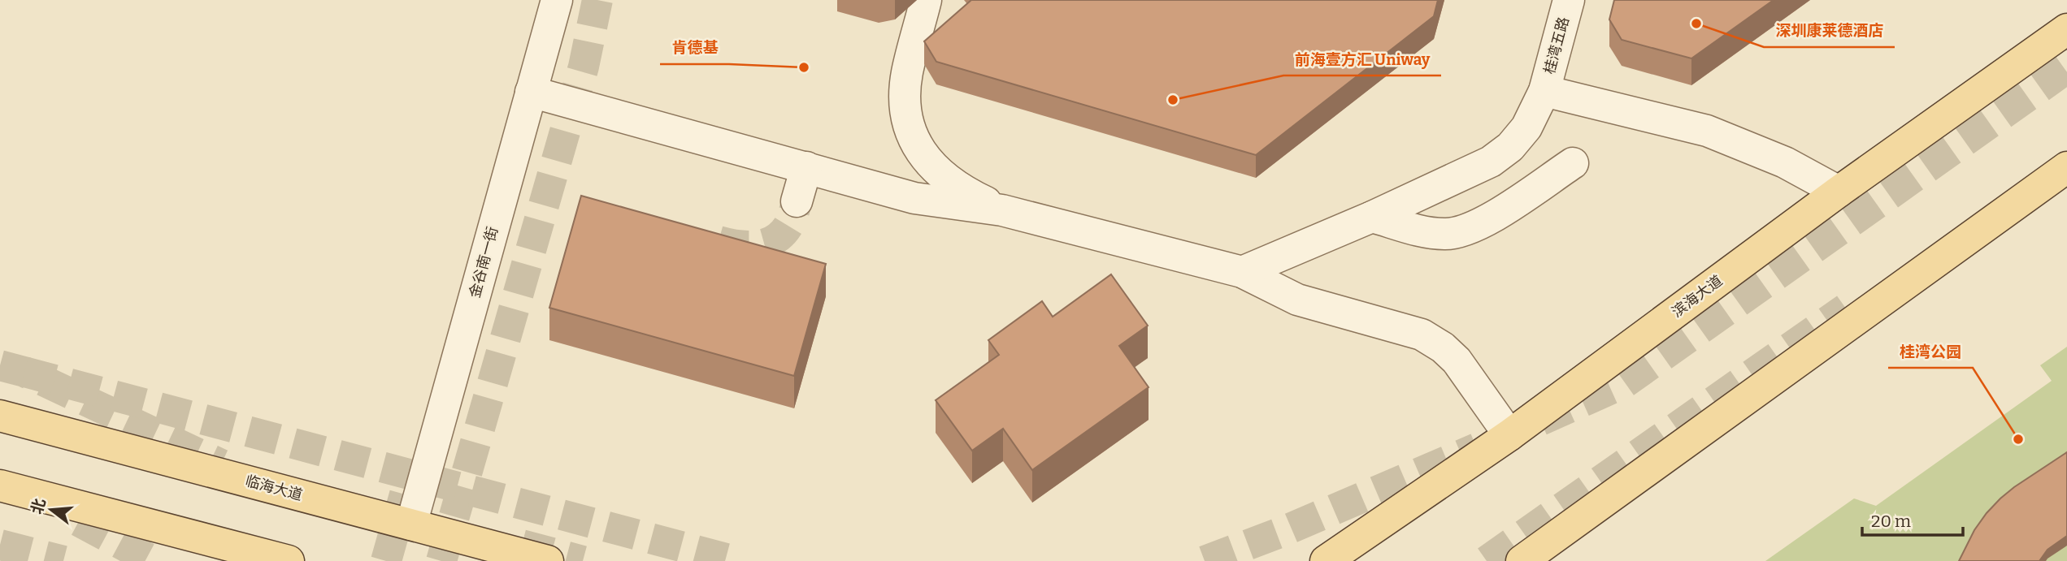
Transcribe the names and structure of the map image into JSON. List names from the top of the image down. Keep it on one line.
{"streets":{"main road":["滨海大道","临海大道"],"street":["桂湾五路","金谷南一街"]},"crossings":[["金谷南一街","临海大道"]],"places":["深圳康莱德酒店","肯德基","前海壹方汇 Uniway","桂湾公园"],"scale_bar":"20 m","north":"left"}
